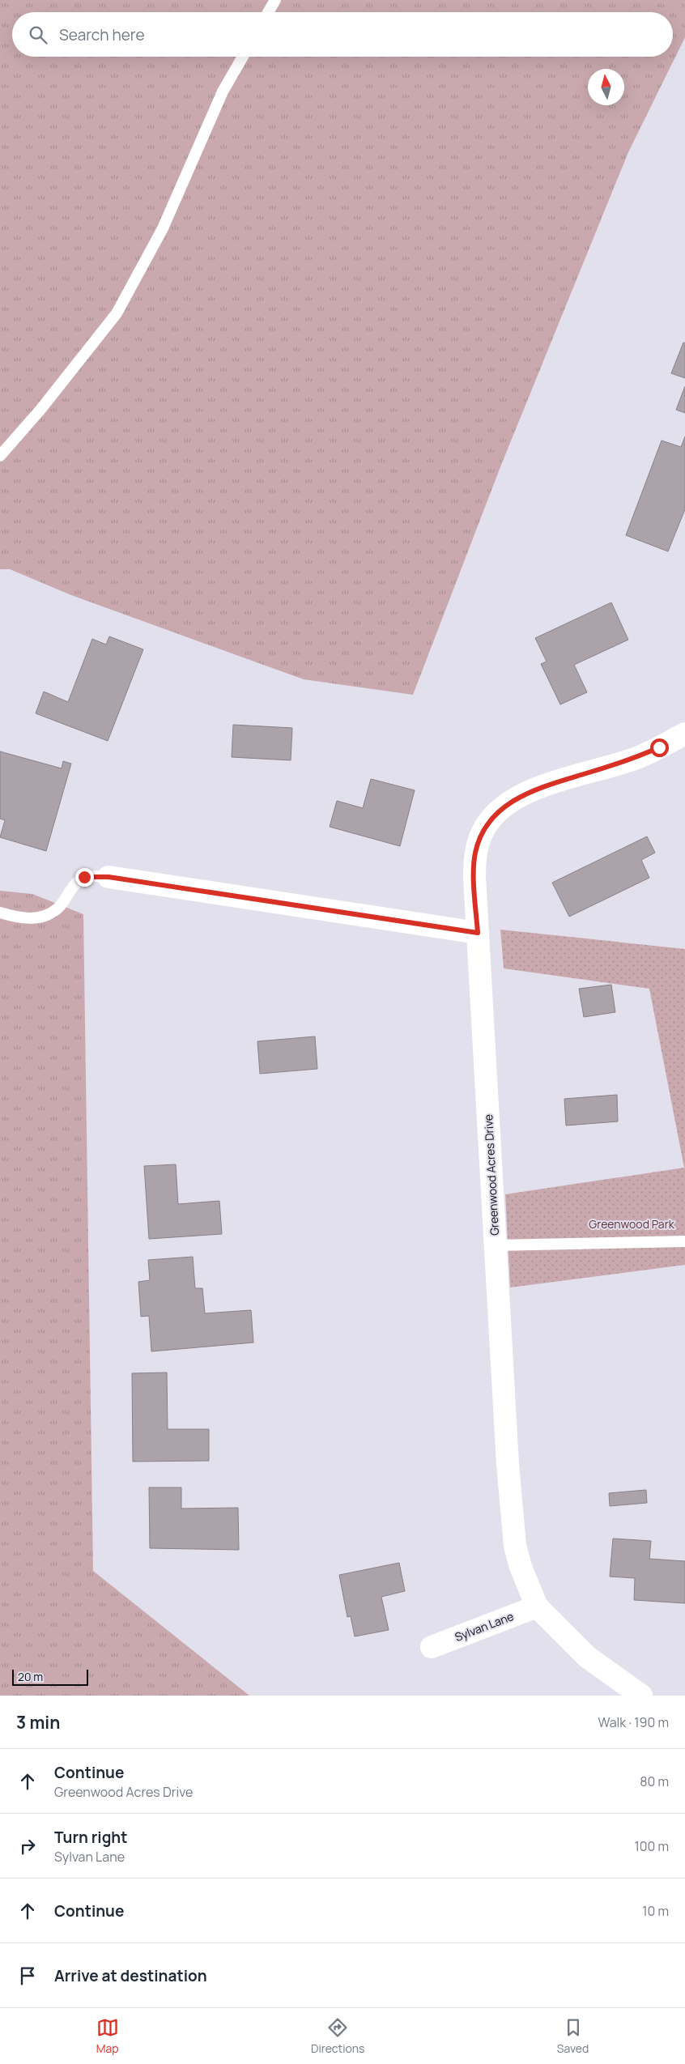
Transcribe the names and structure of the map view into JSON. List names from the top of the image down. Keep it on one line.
{"streets":{"street":["Greenwood Acres Drive","Sylvan Lane"]},"crossings":[["Greenwood Acres Drive","Sylvan Lane"]],"parks":["Greenwood Park"],"scale_bar":"20 m","north":"top","page":{"search":"Search here","scale":"20 m","heading":["3 min","Walk · 190 m"],"list":[["Continue","Greenwood Acres Drive","80 m"],["Turn right","Sylvan Lane","100 m"],["Continue","10 m"],"Arrive at destination"],"nav":["Map","Directions","Saved"]}}
